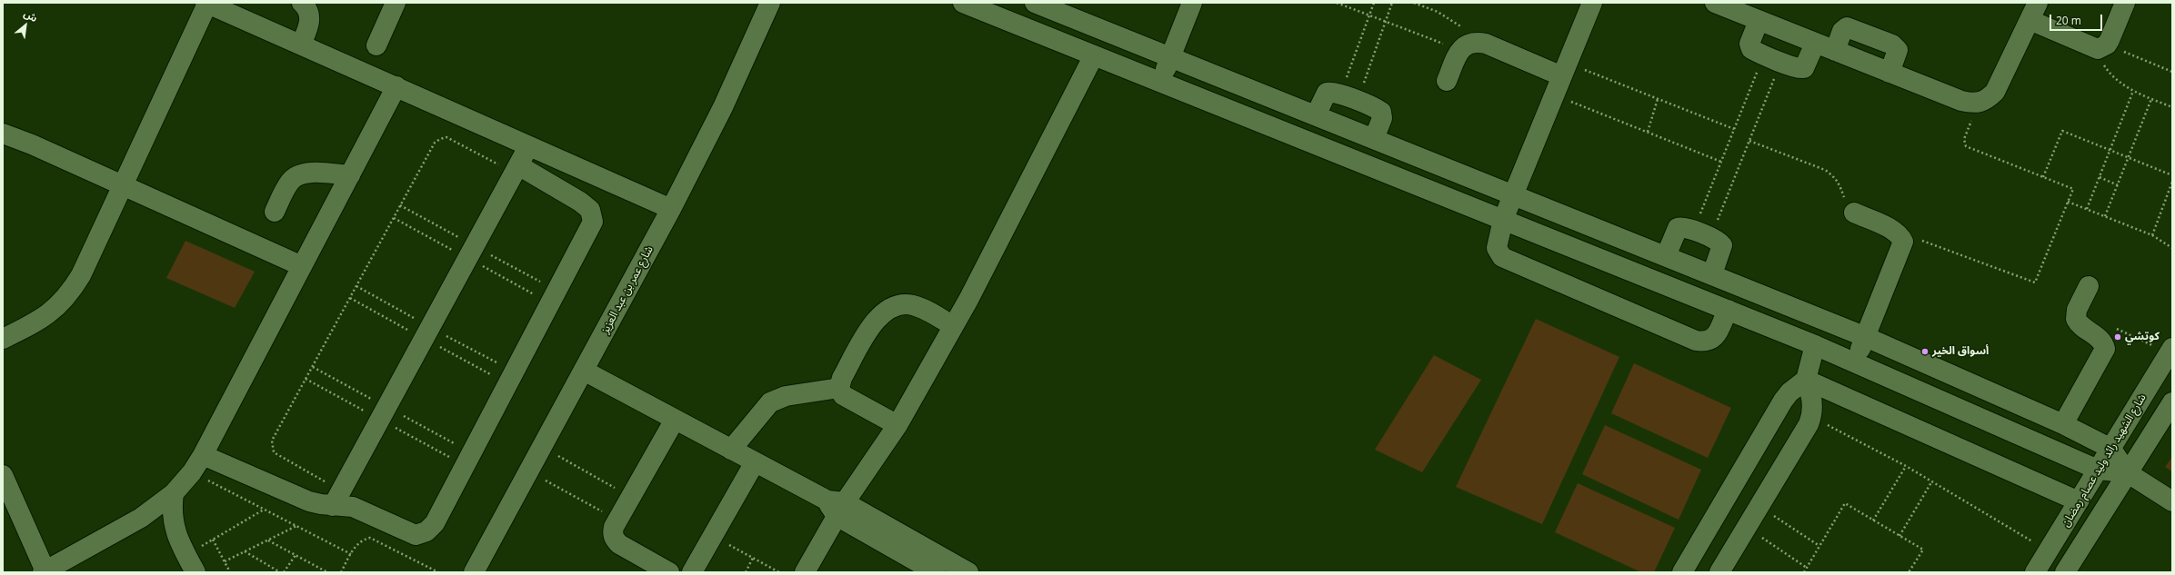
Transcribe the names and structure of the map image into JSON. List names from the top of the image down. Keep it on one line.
{"streets":{"street":["شارع عمر بن عبد العزيز","شارع الشهيد رائد وليد عصام رمضان"]},"places":["كوتشي","أسواق الخير"],"scale_bar":"20 m","north":"top right"}
